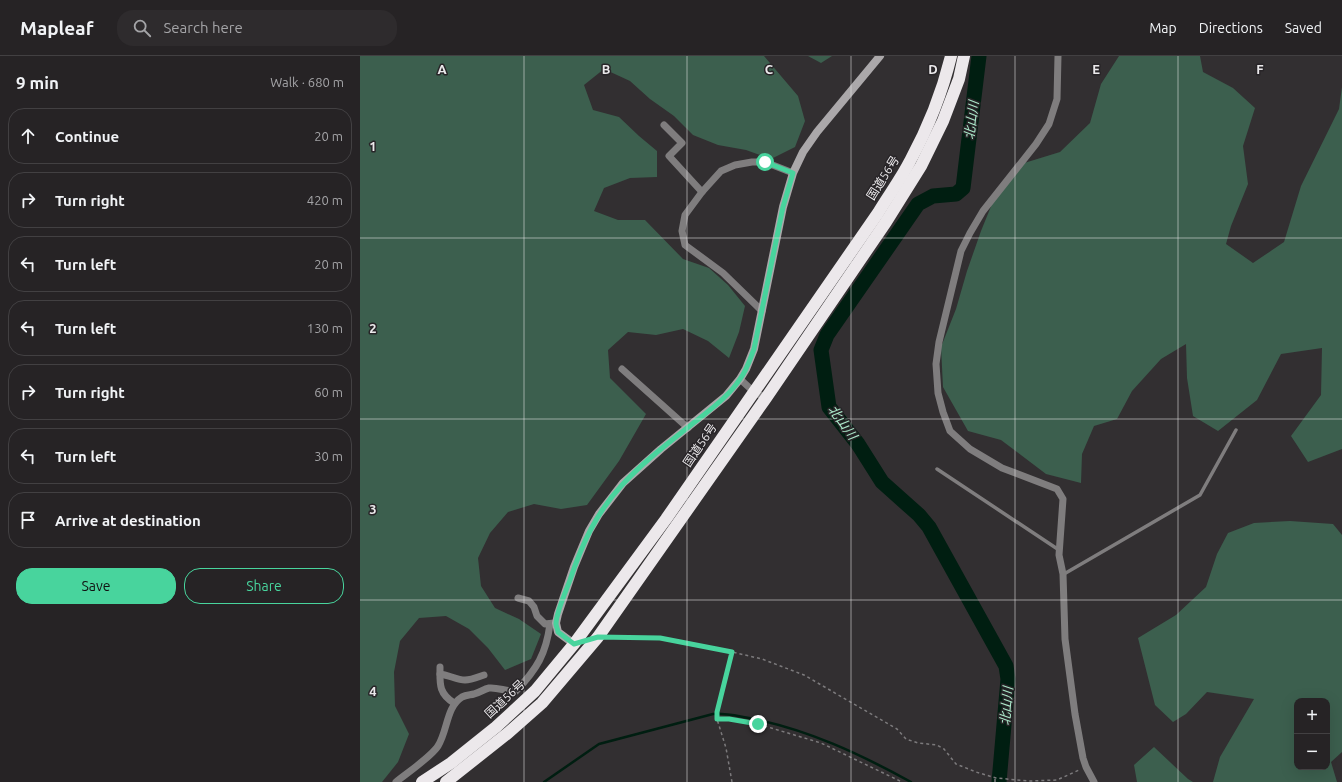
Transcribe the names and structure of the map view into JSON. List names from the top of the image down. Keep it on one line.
{"streets":{"highway":["国道56号"]},"water":["北山川"],"page":{"header":"Mapleaf","search":"Search here","nav":["Map","Directions","Saved"],"heading":["9 min","Walk · 680 m"],"list":[["Continue","20 m"],["Turn right","420 m"],["Turn left","20 m"],["Turn left","130 m"],["Turn right","60 m"],["Turn left","30 m"],"Arrive at destination"],"buttons":["Save","Share"],"map_buttons":["+","−"]},"grid":{"columns":["A","B","C","D","E","F"],"rows":["1","2","3","4"]}}
